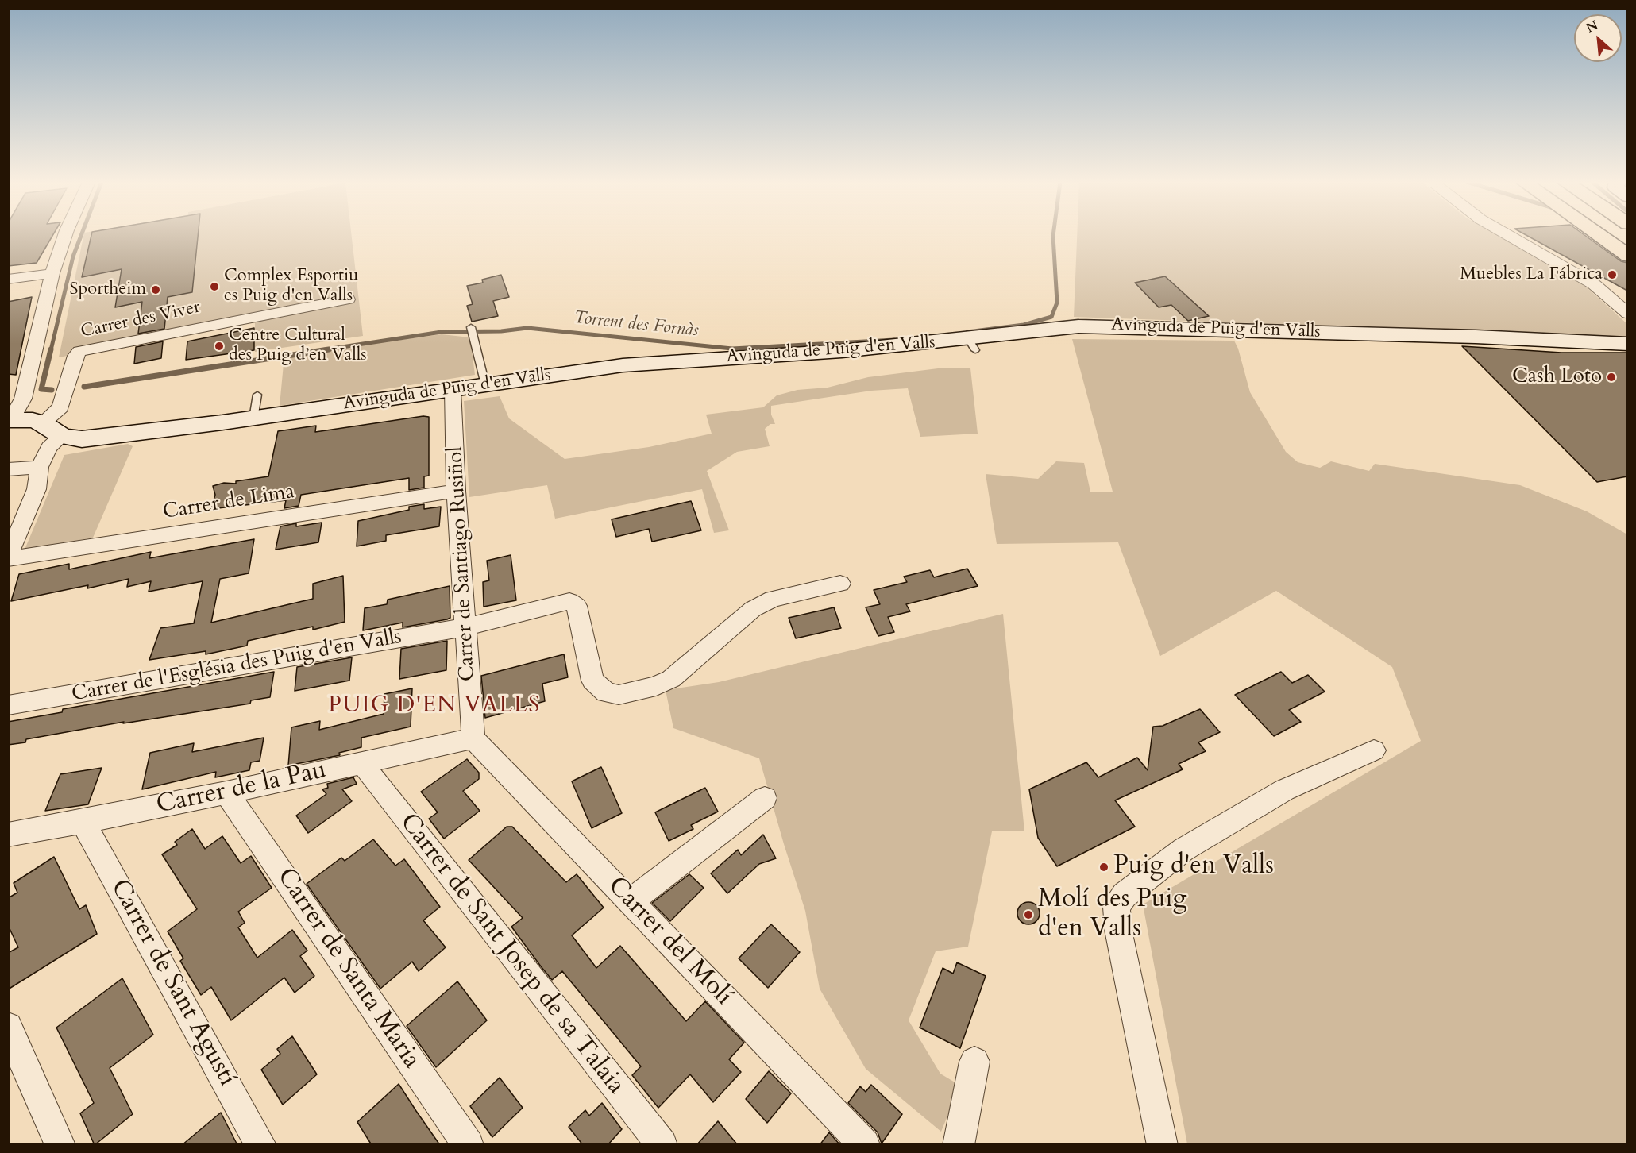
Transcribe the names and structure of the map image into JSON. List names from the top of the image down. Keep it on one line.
{"streets":{"street":["Carrer des Viver","Avinguda de Puig d'en Valls","Carrer de Lima","Carrer de Santiago Rusiñol","Carrer de l'Església des Puig d'en Valls","Carrer de la Pau","Carrer del Molí","Carrer de Sant Josep de sa Talaia","Carrer de Santa Maria","Carrer de Sant Agustí"]},"crossings":[["Carrer des Viver","Avinguda de Puig d'en Valls"],["Avinguda de Puig d'en Valls","Carrer de Santiago Rusiñol"],["Carrer de Lima","Carrer de Santiago Rusiñol"],["Carrer de Santiago Rusiñol","Carrer de l'Església des Puig d'en Valls"],["Carrer de Santiago Rusiñol","Carrer de la Pau"],["Carrer de Santiago Rusiñol","Carrer del Molí"],["Carrer de la Pau","Carrer del Molí"],["Carrer de la Pau","Carrer de Sant Josep de sa Talaia"],["Carrer de la Pau","Carrer de Santa Maria"],["Carrer de la Pau","Carrer de Sant Agustí"]],"districts":["PUIG D'EN VALLS"],"water":["Torrent des Fornàs"],"places":["Muebles La Fábrica","Complex Esportiu es Puig d'en Valls","Sportheim","Centre Cultural des Puig d’en Valls","Cash Loto","Puig d'en Valls","Molí des Puig d'en Valls"],"north":"top left"}
